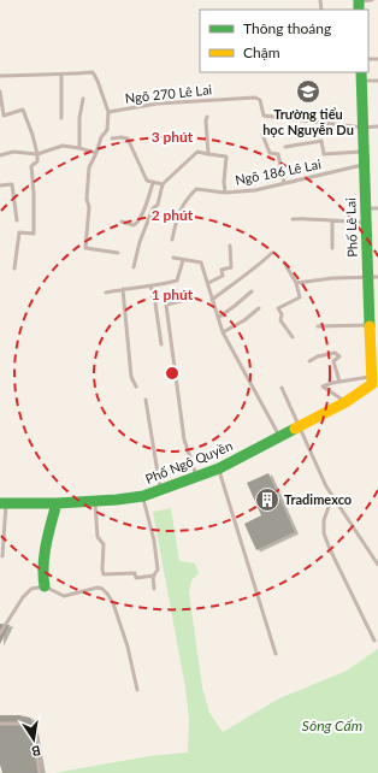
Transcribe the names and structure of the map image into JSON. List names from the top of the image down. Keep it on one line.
{"streets":{"street":["Phố Lê Lai","Phố Ngô Quyền"],"lane":["Ngõ 270 Lê Lai","Ngõ 186 Lê Lai"]},"crossings":[["Ngõ 270 Lê Lai","Phố Lê Lai"],["Ngõ 186 Lê Lai","Phố Lê Lai"],["Phố Lê Lai","Phố Ngô Quyền"]],"water":["Sông Cấm"],"places":{"school or university":["Trường tiểu học Nguyễn Du"],"building":["Tradimexco"]},"legend":["Thông thoáng","Chậm"],"north":"bottom","rings":["3 phút","2 phút","1 phút"]}
